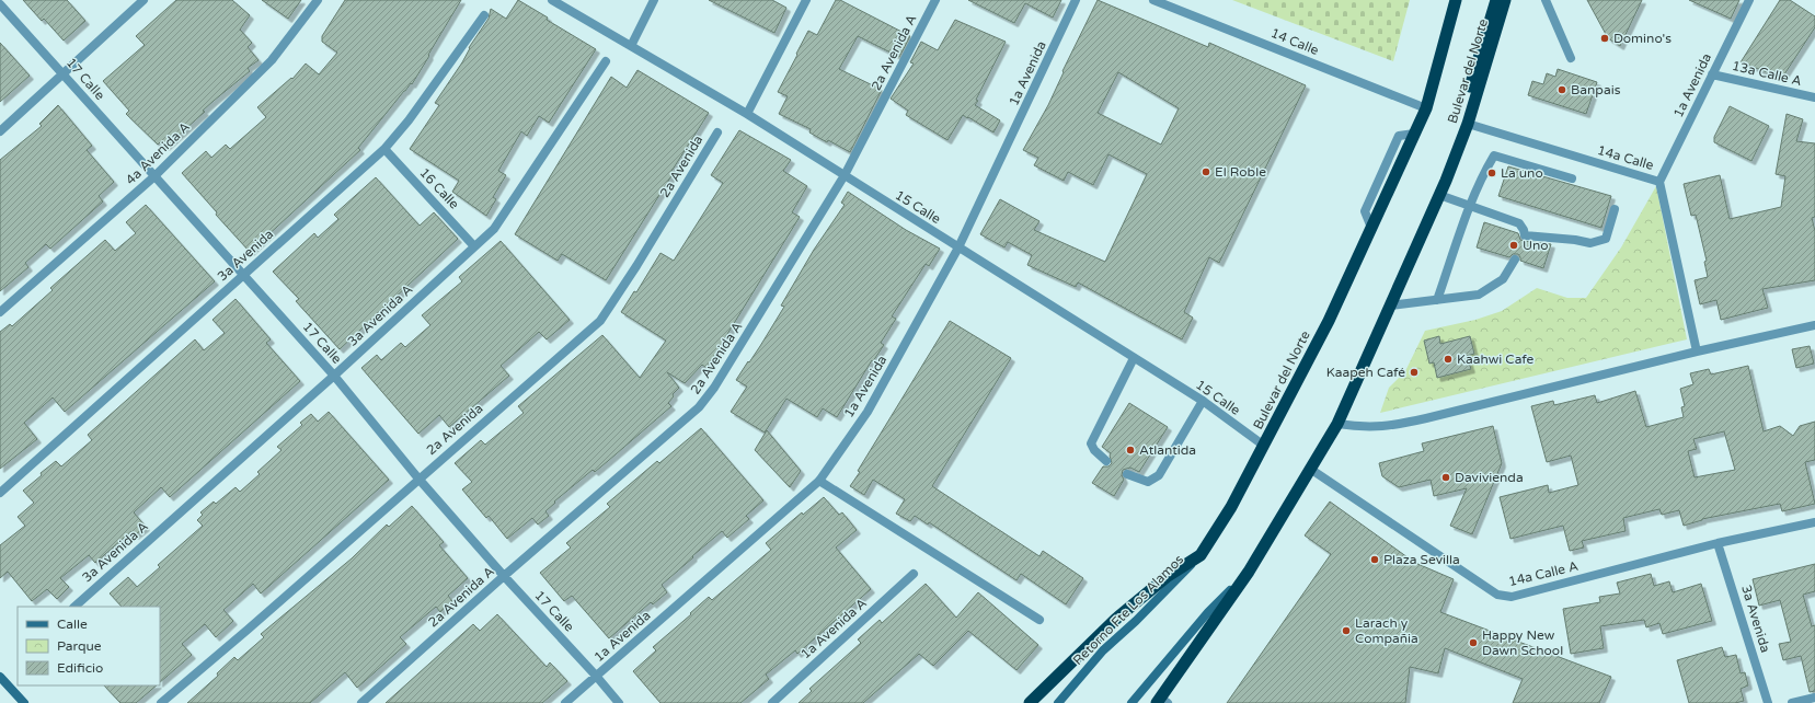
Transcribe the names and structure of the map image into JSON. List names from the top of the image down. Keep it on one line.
{"streets":{"highway":["Bulevar del Norte"],"main road":["Retorno Fte Los Alamos"],"street":["14 Calle","2a Avenida A","1a Avenida","13a Calle A","17 Calle","4a Avenida A","14a Calle","2a Avenida","16 Calle","15 Calle","3a Avenida","3a Avenida A","14a Calle A","1a Avenida A"]},"crossings":[["14 Calle","Bulevar del Norte"],["2a Avenida A","17 Calle"],["2a Avenida A","15 Calle"],["Bulevar del Norte","14a Calle"],["Bulevar del Norte","15 Calle"],["Bulevar del Norte","14a Calle A"],["Bulevar del Norte","Retorno Fte Los Alamos"],["1a Avenida","13a Calle A"],["1a Avenida","17 Calle"],["1a Avenida","14a Calle"],["1a Avenida","15 Calle"],["17 Calle","4a Avenida A"],["17 Calle","2a Avenida"],["17 Calle","3a Avenida"],["17 Calle","3a Avenida A"],["16 Calle","3a Avenida"],["16 Calle","3a Avenida A"],["3a Avenida","14a Calle A"]],"places":["Domino's","Banpais","El Roble","La uno","Uno","Kaahwi Cafe","Kaapeh Café","Atlantida","Davivienda","Plaza Sevilla","Larach y Compañia","Happy New Dawn School"],"legend":["Calle","Parque","Edificio"]}
